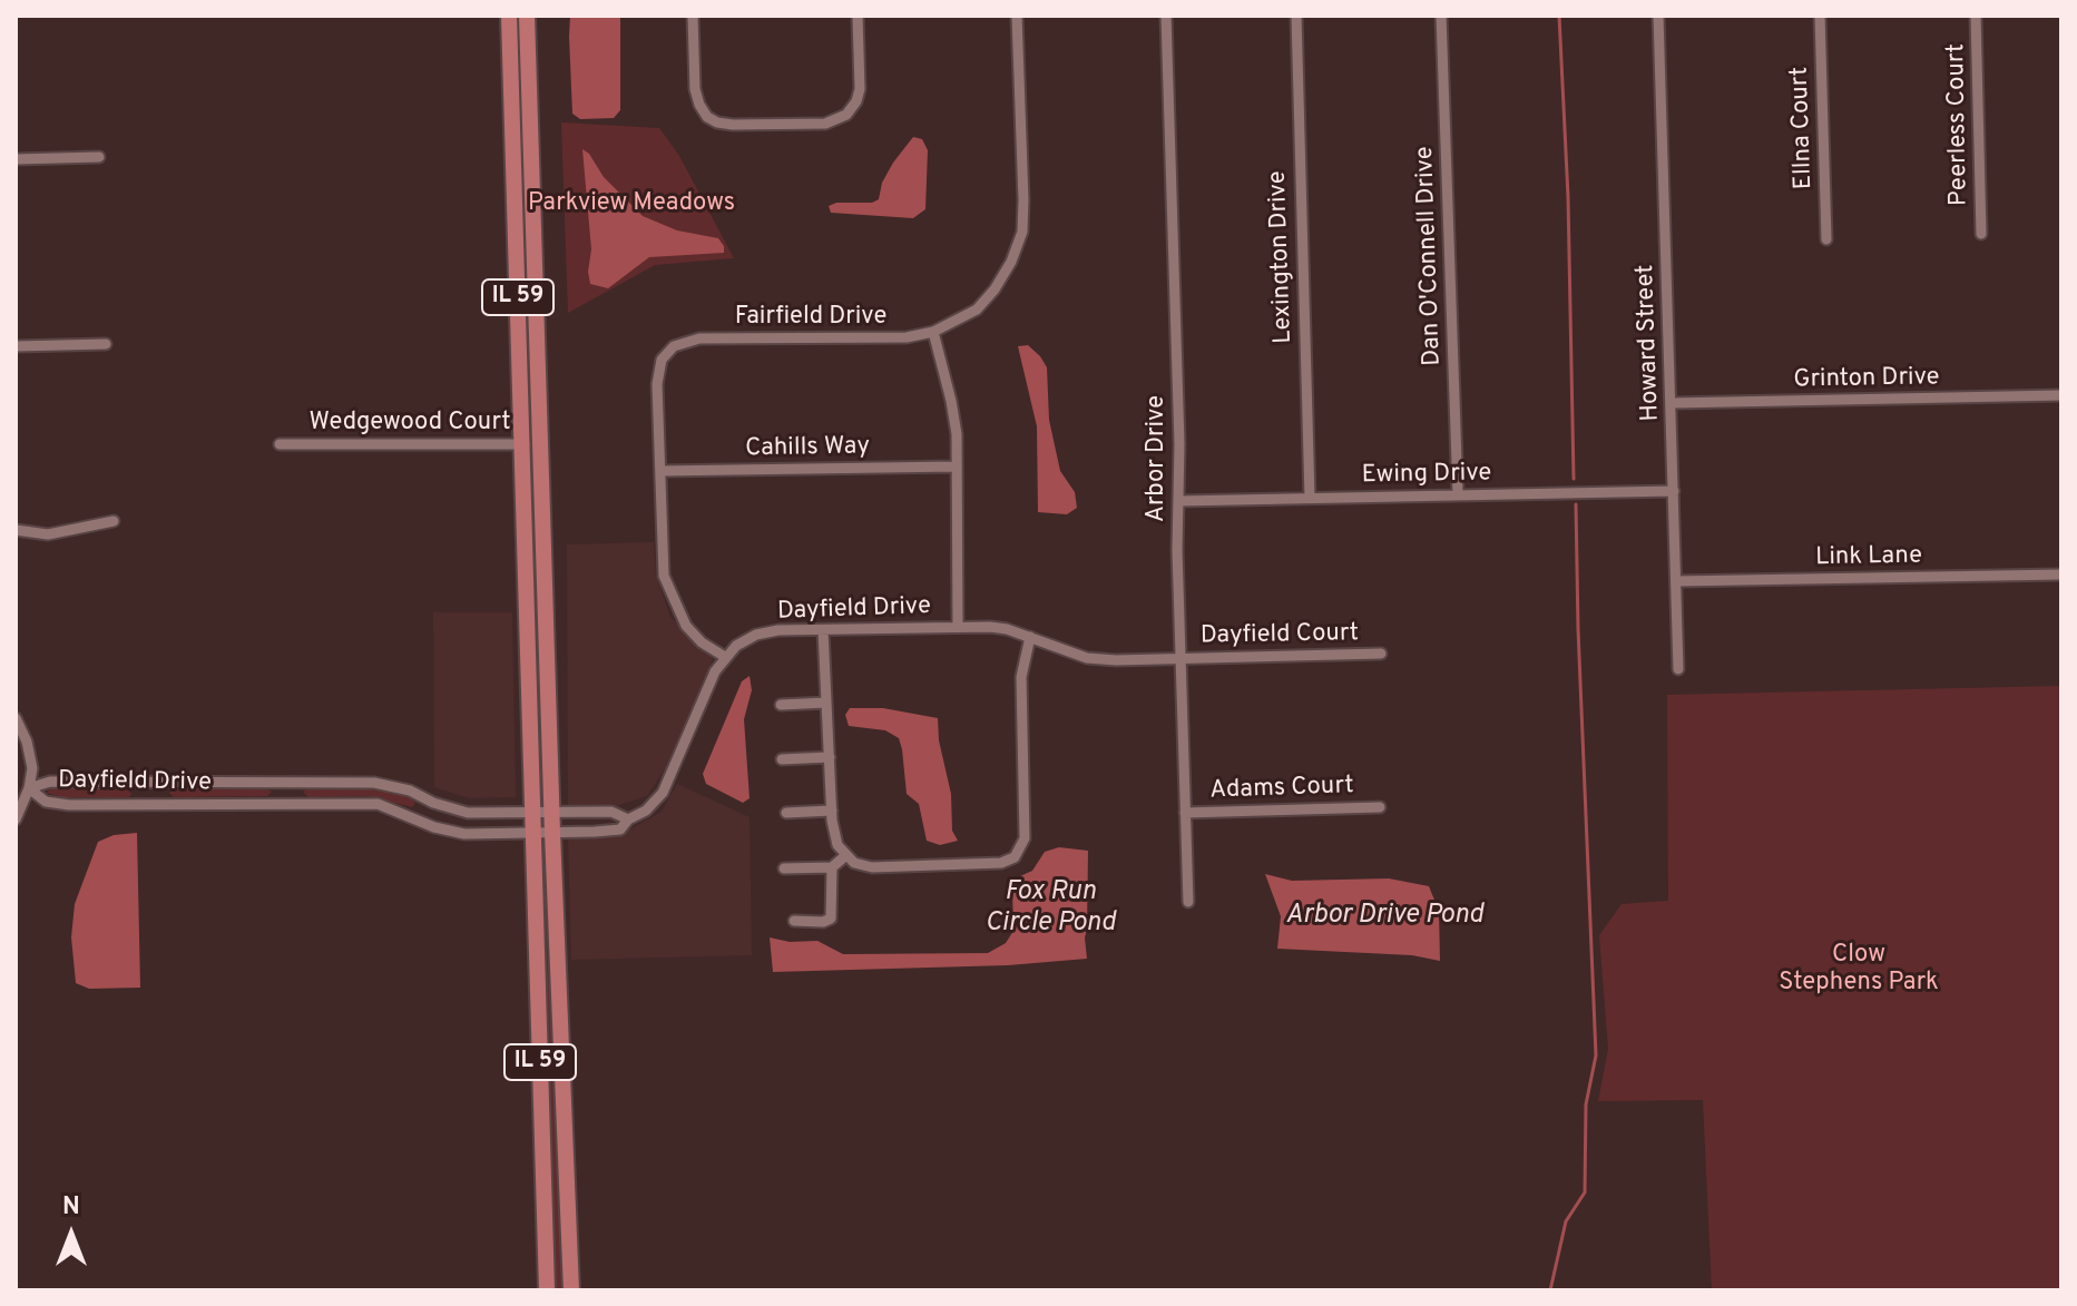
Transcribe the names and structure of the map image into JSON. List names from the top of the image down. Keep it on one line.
{"streets":{"main road":["IL 59"],"street":["Peerless Court","Ellna Court","Dan O'Connell Drive","Lexington Drive","Fairfield Drive","Howard Street","Grinton Drive","Wedgewood Court","Cahills Way","Arbor Drive","Ewing Drive","Link Lane","Dayfield Drive","Dayfield Court","Adams Court"]},"crossings":[["Dan O'Connell Drive","Ewing Drive"],["Lexington Drive","Ewing Drive"],["IL 59","Wedgewood Court"],["IL 59","Dayfield Drive"],["Fairfield Drive","Cahills Way"],["Fairfield Drive","Dayfield Drive"],["Howard Street","Grinton Drive"],["Howard Street","Ewing Drive"],["Howard Street","Link Lane"],["Arbor Drive","Ewing Drive"],["Arbor Drive","Dayfield Drive"],["Arbor Drive","Dayfield Court"],["Arbor Drive","Adams Court"],["Dayfield Drive","Dayfield Court"]],"water":["Fox Run Circle Pond","Arbor Drive Pond"],"parks":["Parkview Meadows","Clow Stephens Park"],"north":"top"}
